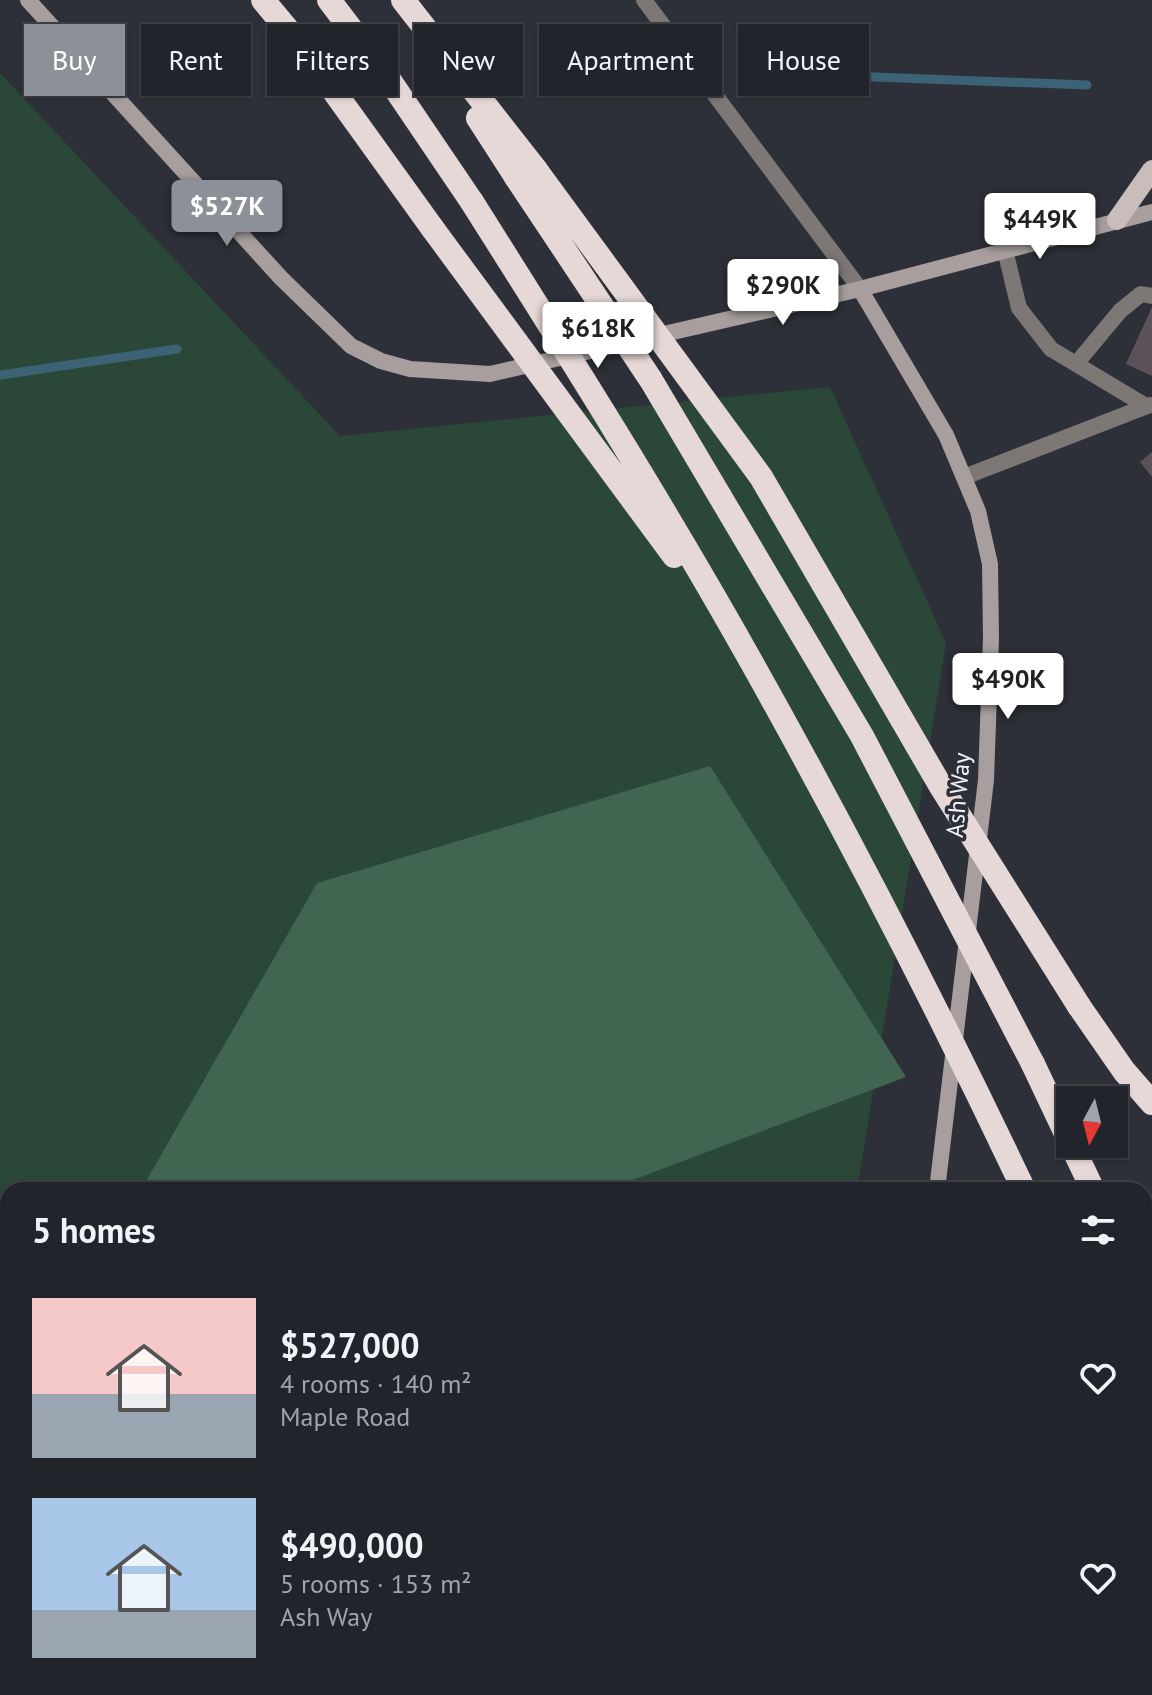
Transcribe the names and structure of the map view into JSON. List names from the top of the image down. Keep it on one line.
{"streets":{"street":["Ash Way"]},"north":"bottom","page":{"chip":["Buy","Rent","Filters","New","Apartment","House"],"price":["$527K","$449K","$290K","$618K","$490K"],"heading":"5 homes","list":[{"name":"$527,000","note":"4 rooms · 140 m² · Maple Road"},{"name":"$490,000","note":"5 rooms · 153 m² · Ash Way"}]}}
